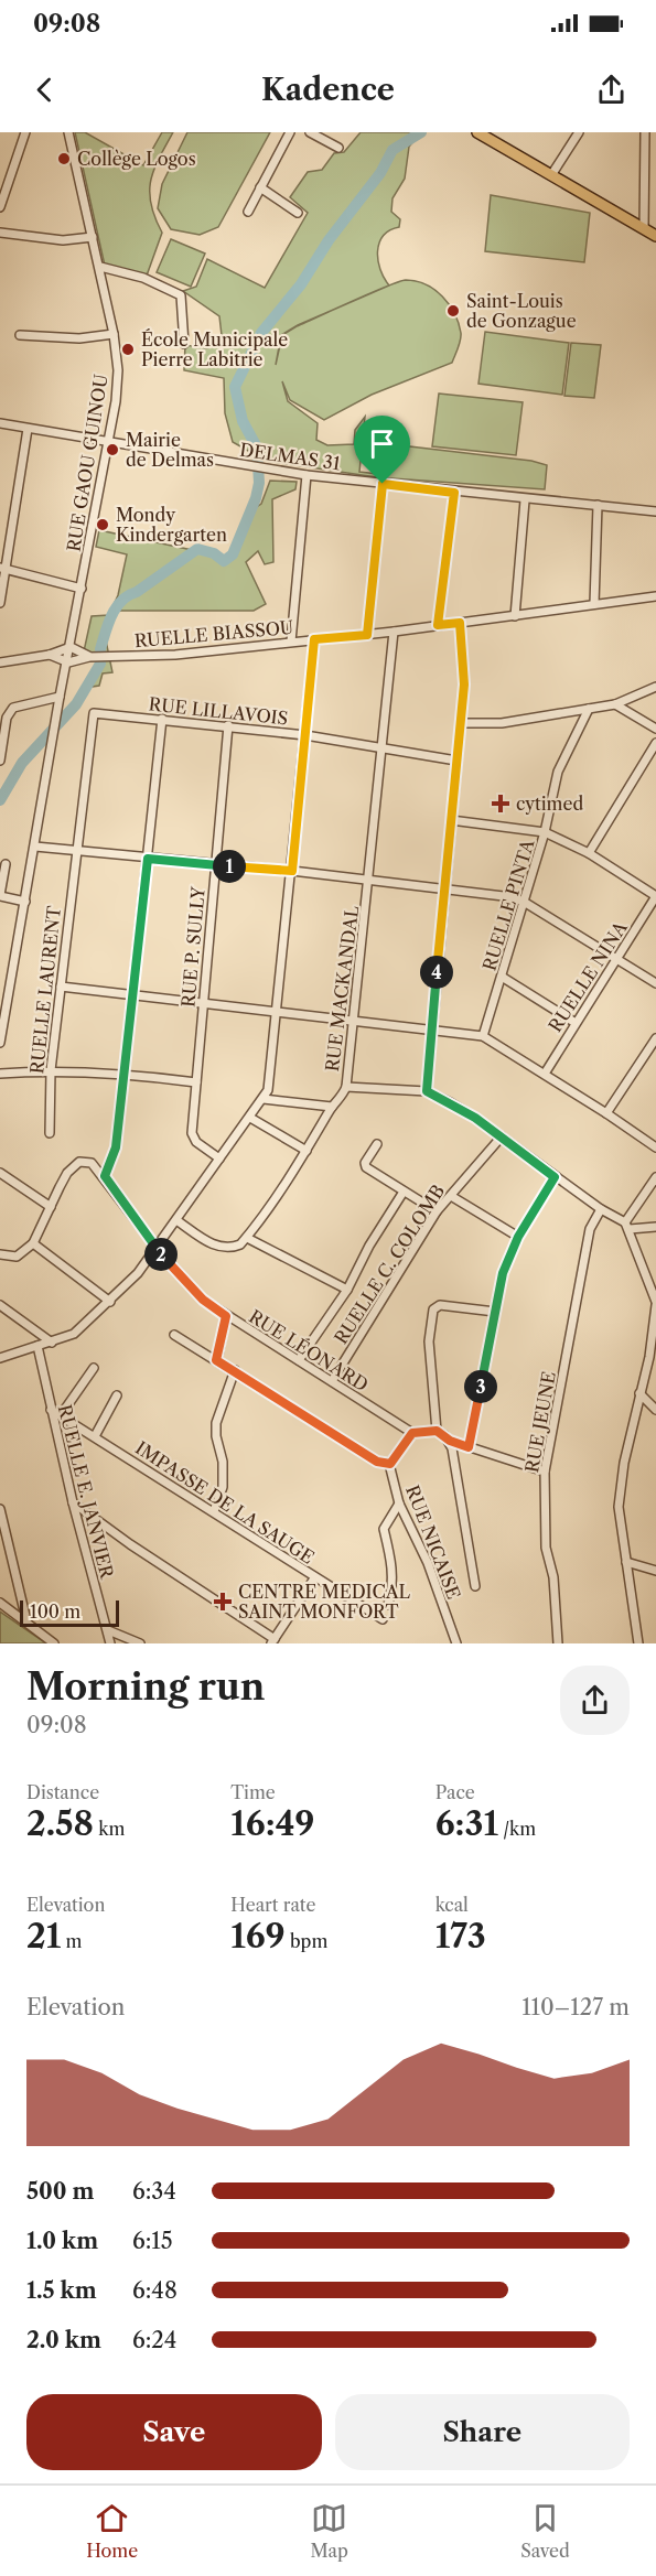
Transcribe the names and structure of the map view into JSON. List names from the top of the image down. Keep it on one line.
{"streets":{"street":["DELMAS 31","RUE GAOU GUINOU","RUELLE BIASSOU","RUE LILLAVOIS","RUELLE PINTA","RUE P. SULLY","RUELLE NINA","RUE MACKANDAL","RUELLE LAURENT","RUELLE C. COLOMB","RUE LÉONARD","RUE JEUNE","RUELLE E. JANVIER","IMPASSE DE LA SAUGE","RUE NICAISE"]},"crossings":[["DELMAS 31","RUE GAOU GUINOU"],["RUE GAOU GUINOU","RUELLE BIASSOU"],["RUELLE BIASSOU","RUE MACKANDAL"],["RUE LILLAVOIS","RUE P. SULLY"],["RUE LILLAVOIS","RUE MACKANDAL"],["RUE LILLAVOIS","RUELLE LAURENT"],["RUELLE C. COLOMB","RUE LÉONARD"],["RUELLE E. JANVIER","IMPASSE DE LA SAUGE"]],"places":{"other":["Collège Logos","Saint-Louis de Gonzague","École Municipale Pierre Labitrie","Mairie de Delmas","Mondy Kindergarten"],"health":["cytimed","CENTRE MEDICAL SAINT MONFORT"]},"scale_bar":"100 m","page":{"status":"09:08","header":"Kadence","pins":["1","4","2","3"],"scale":"100 m","heading":["Morning run","09:08"],"stats":[["Distance","2.58 km"],["Time","16:49"],["Pace","6:31 /km"],["Elevation","21 m"],["Heart rate","169 bpm"],["kcal","173"]],"chart":["Elevation","110–127 m"],"list":[{"name":"500 m","note":"6:34"},{"name":"1.0 km","note":"6:15"},{"name":"1.5 km","note":"6:48"},{"name":"2.0 km","note":"6:24"}],"buttons":["Save","Share"],"tabs":["Home","Map","Saved"]}}
